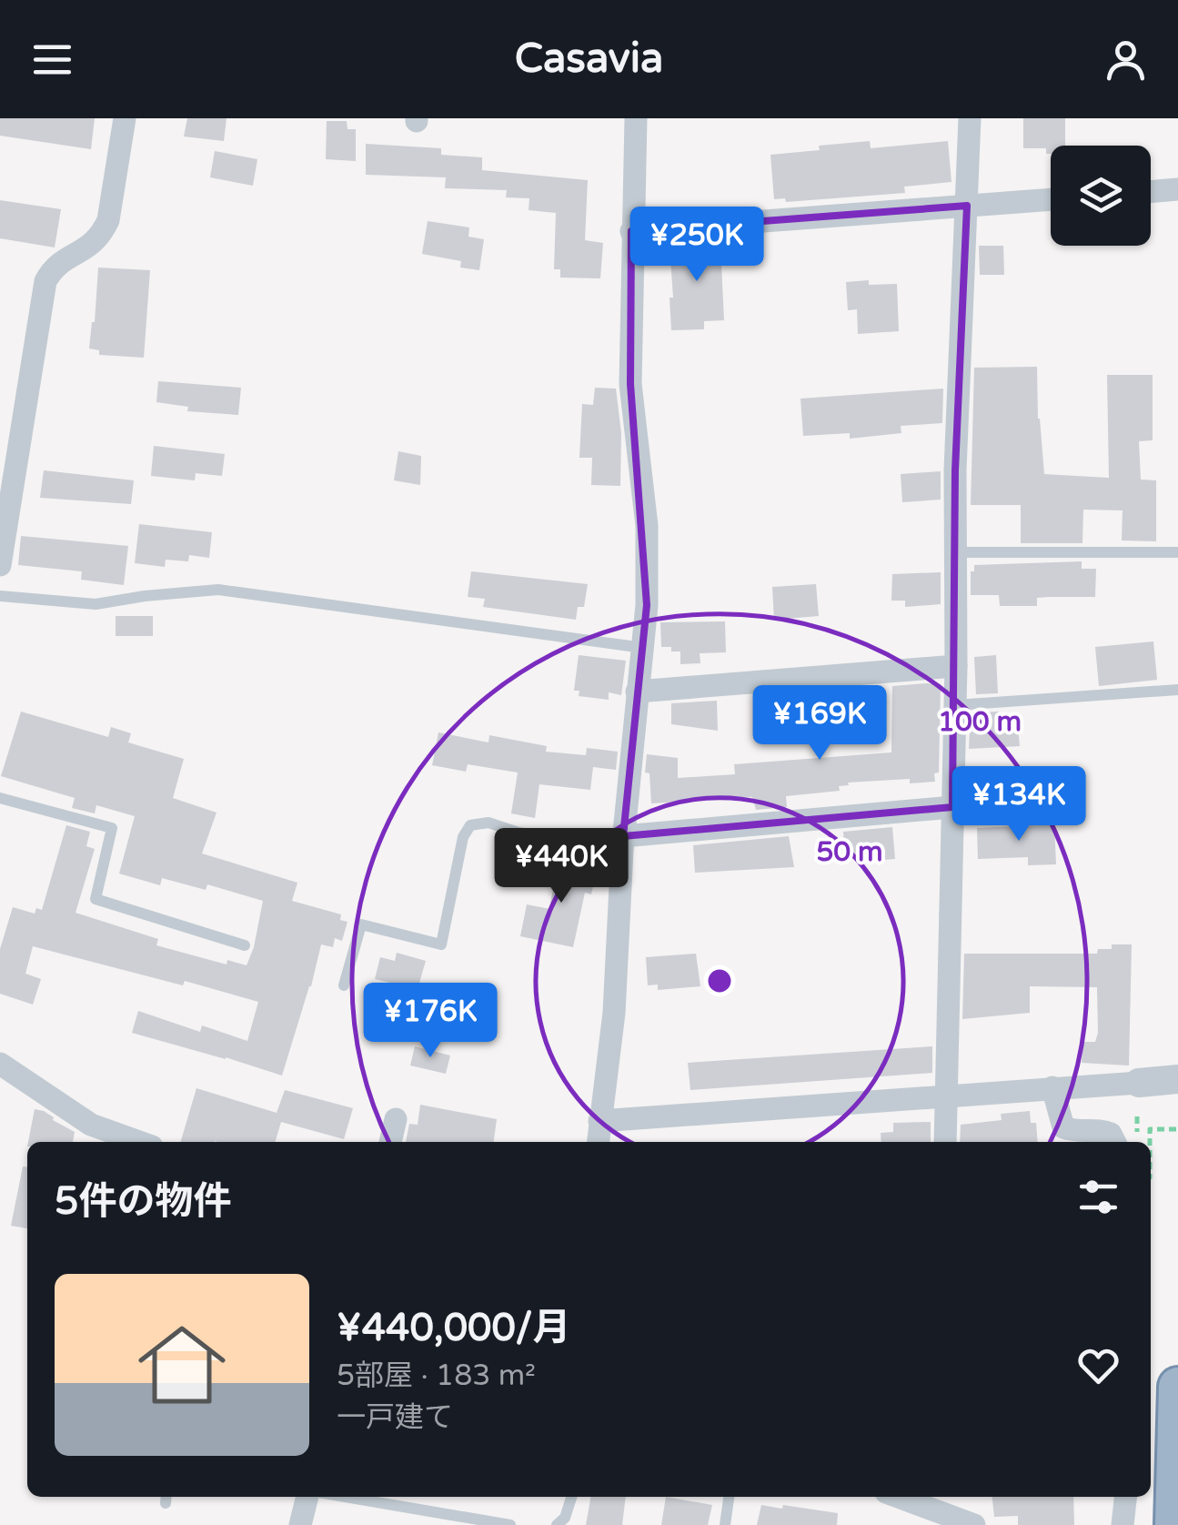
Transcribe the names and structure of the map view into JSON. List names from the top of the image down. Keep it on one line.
{"page":{"header":"Casavia","price":["¥250K","¥169K","¥134K","¥440K","¥176K"],"heading":"5件の物件","list":[{"name":"¥440,000/月","note":"5部屋 · 183 m² · 一戸建て"}]},"rings":["100 m","50 m"]}
